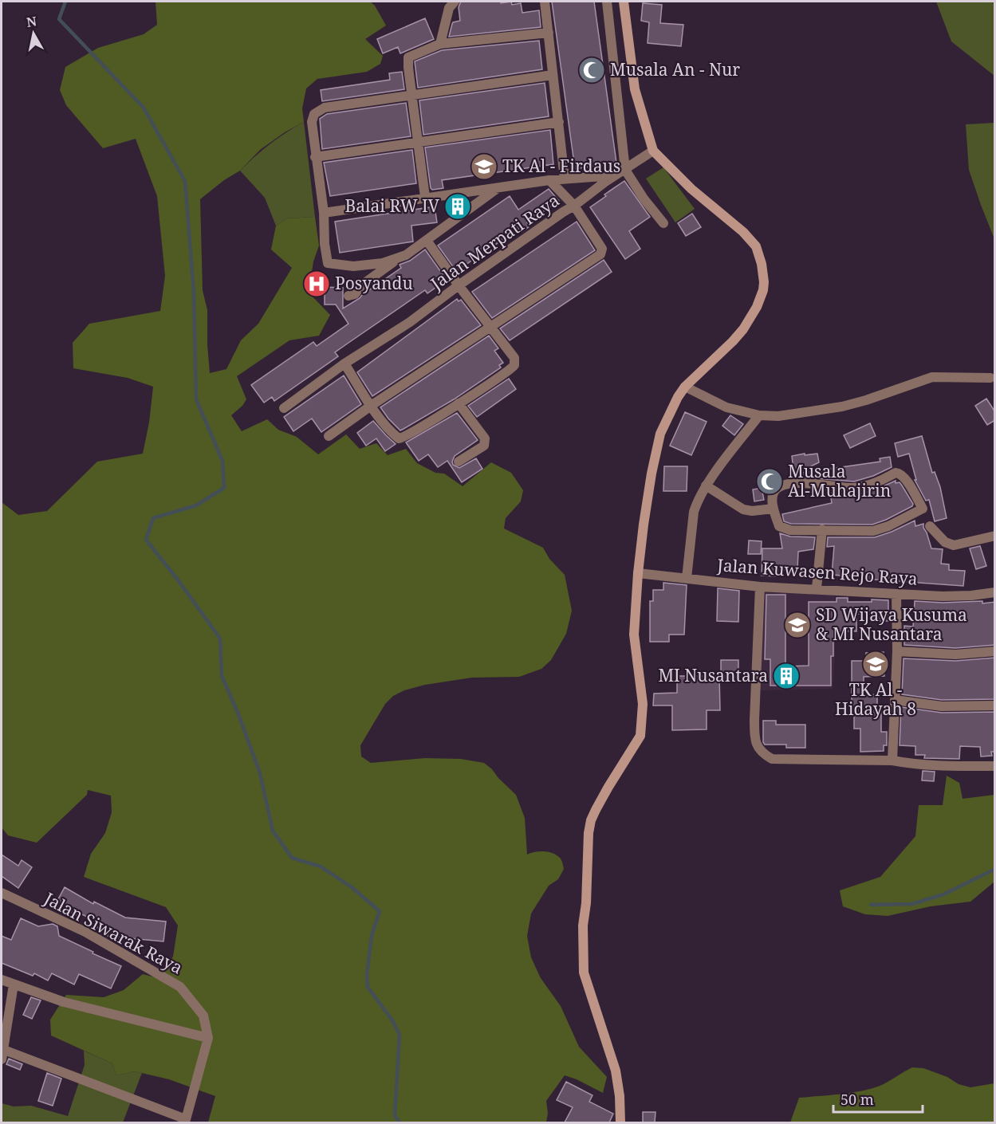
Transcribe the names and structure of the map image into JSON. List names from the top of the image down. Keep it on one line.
{"streets":{"street":["Jalan Merpati Raya","Jalan Kuwasen Rejo Raya","Jalan Siwarak Raya"]},"places":{"mosque":["Musala An - Nur","Musala Al-Muhajirin"],"school or university":["TK Al - Firdaus","SD Wijaya Kusuma & MI Nusantara","TK Al - Hidayah 8"],"building":["Balai RW IV","MI Nusantara"],"hospital":["Posyandu"]},"scale_bar":"50 m","north":"top"}
